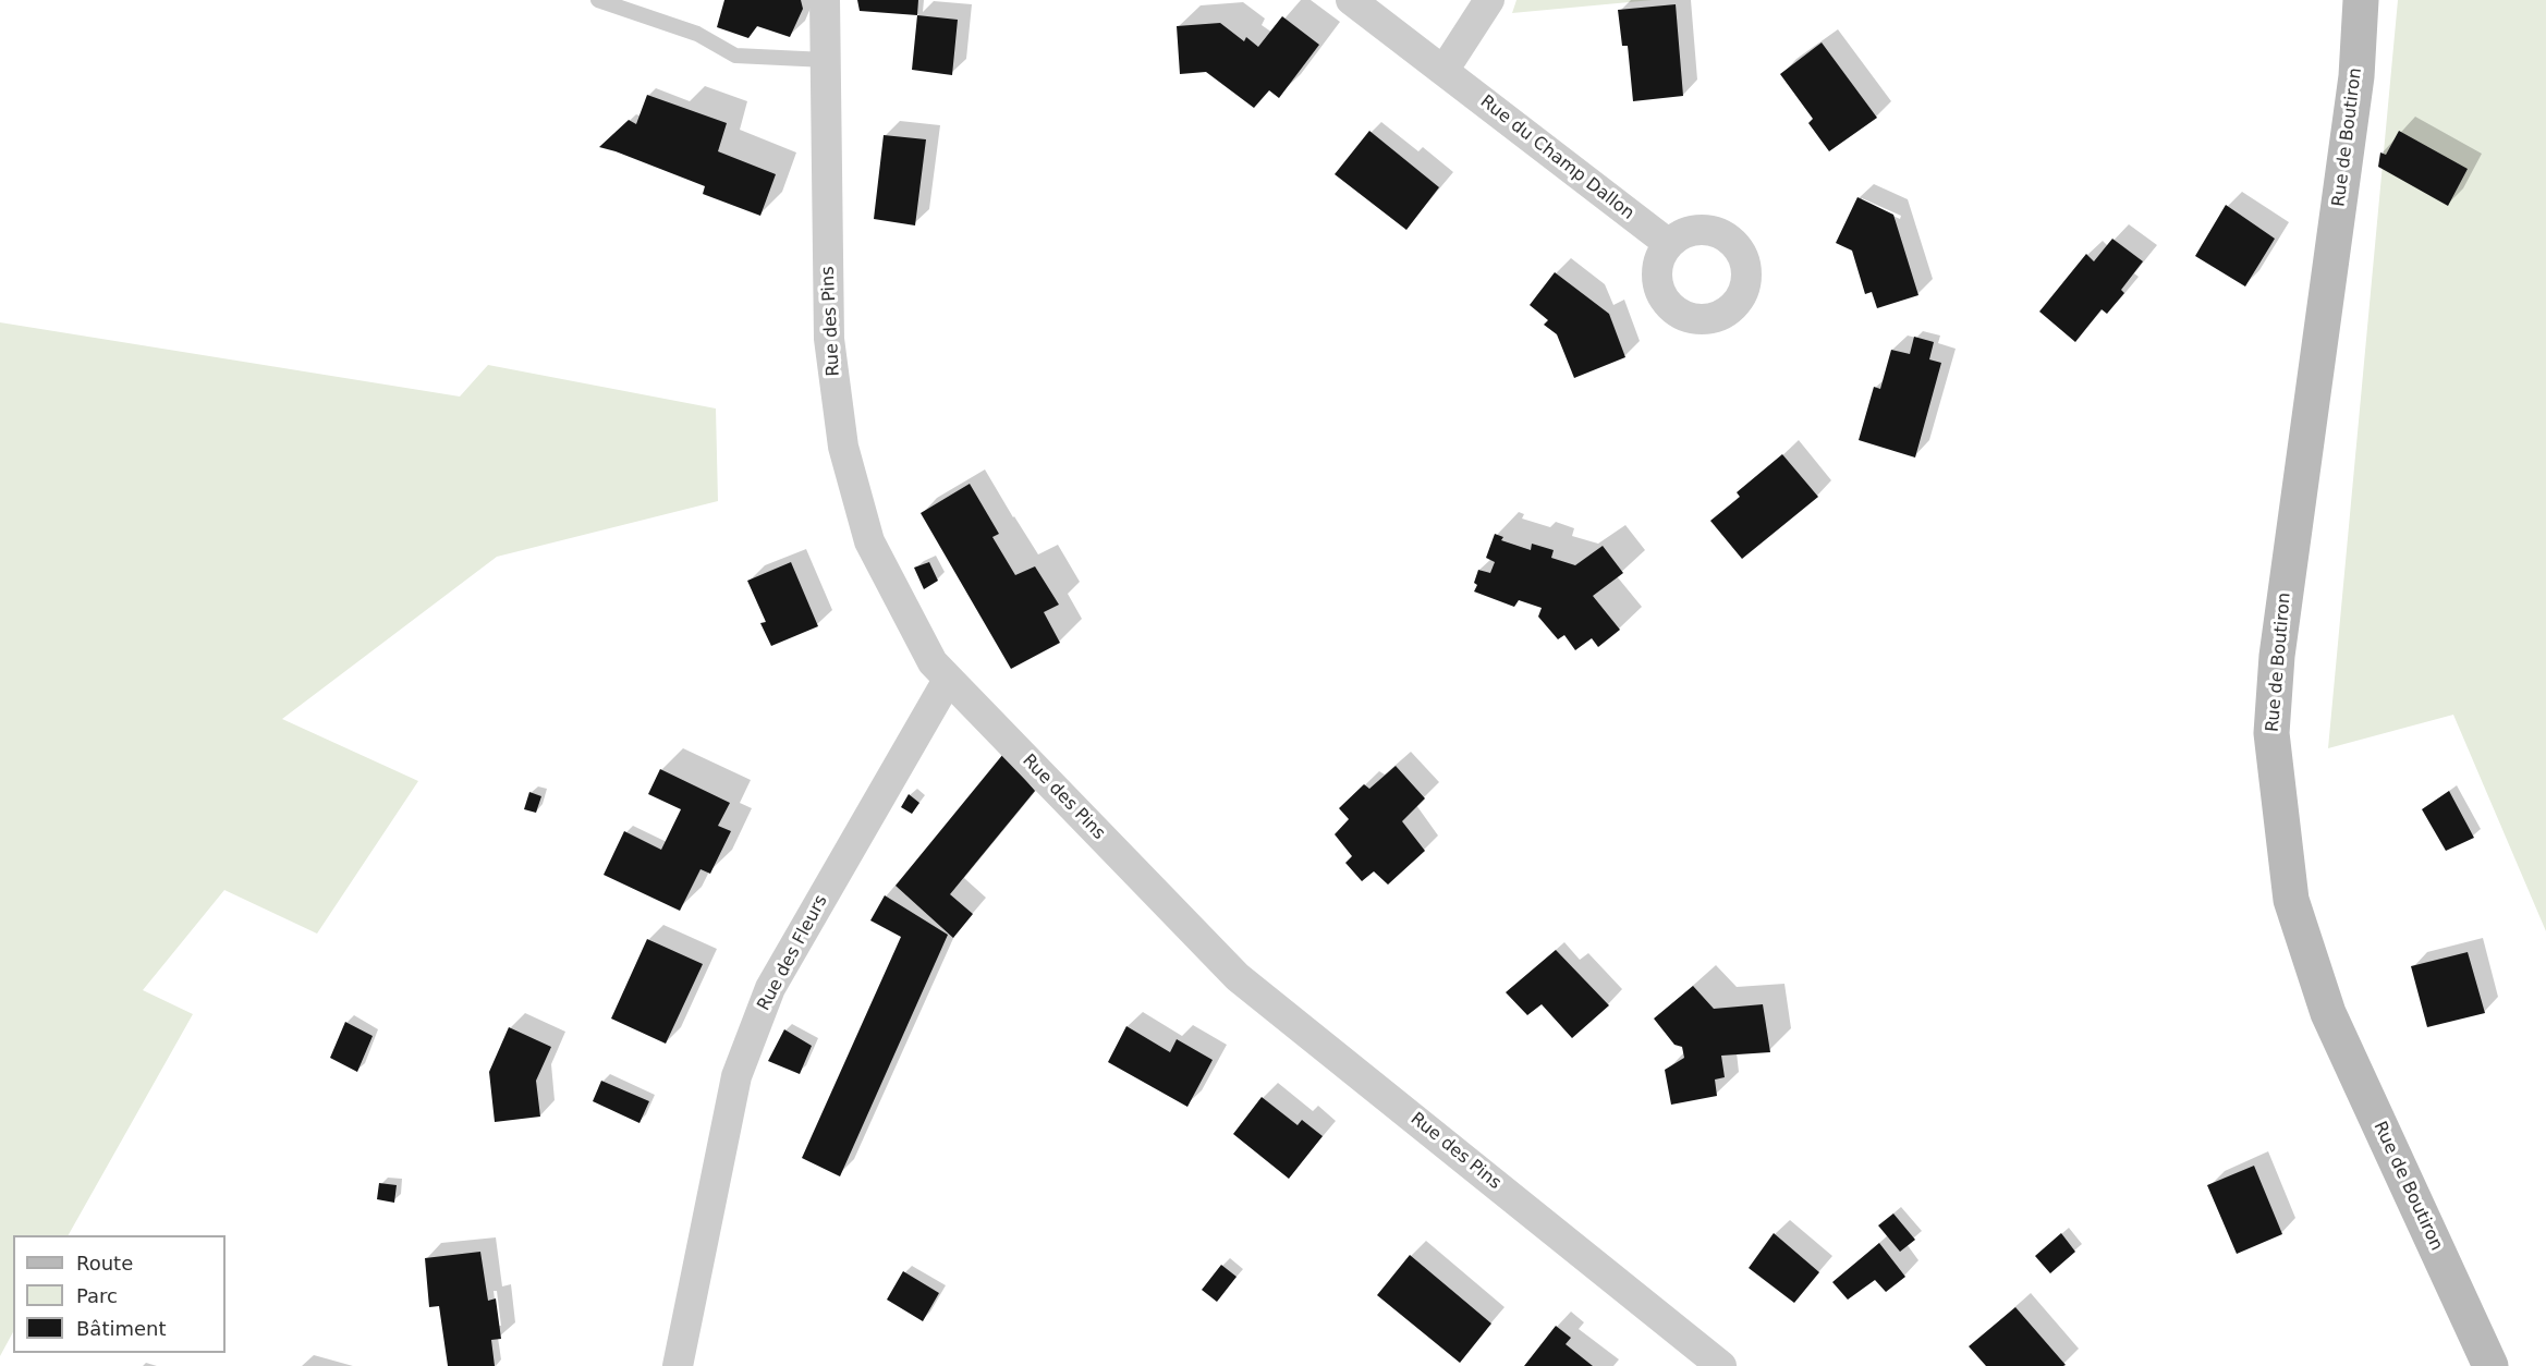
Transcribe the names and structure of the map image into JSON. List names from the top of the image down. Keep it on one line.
{"streets":{"main road":["Rue de Boutiron"],"street":["Rue du Champ Dallon","Rue des Pins","Rue des Fleurs"]},"crossings":[["Rue des Pins","Rue des Fleurs"]],"legend":["Route","Parc","Bâtiment"]}
